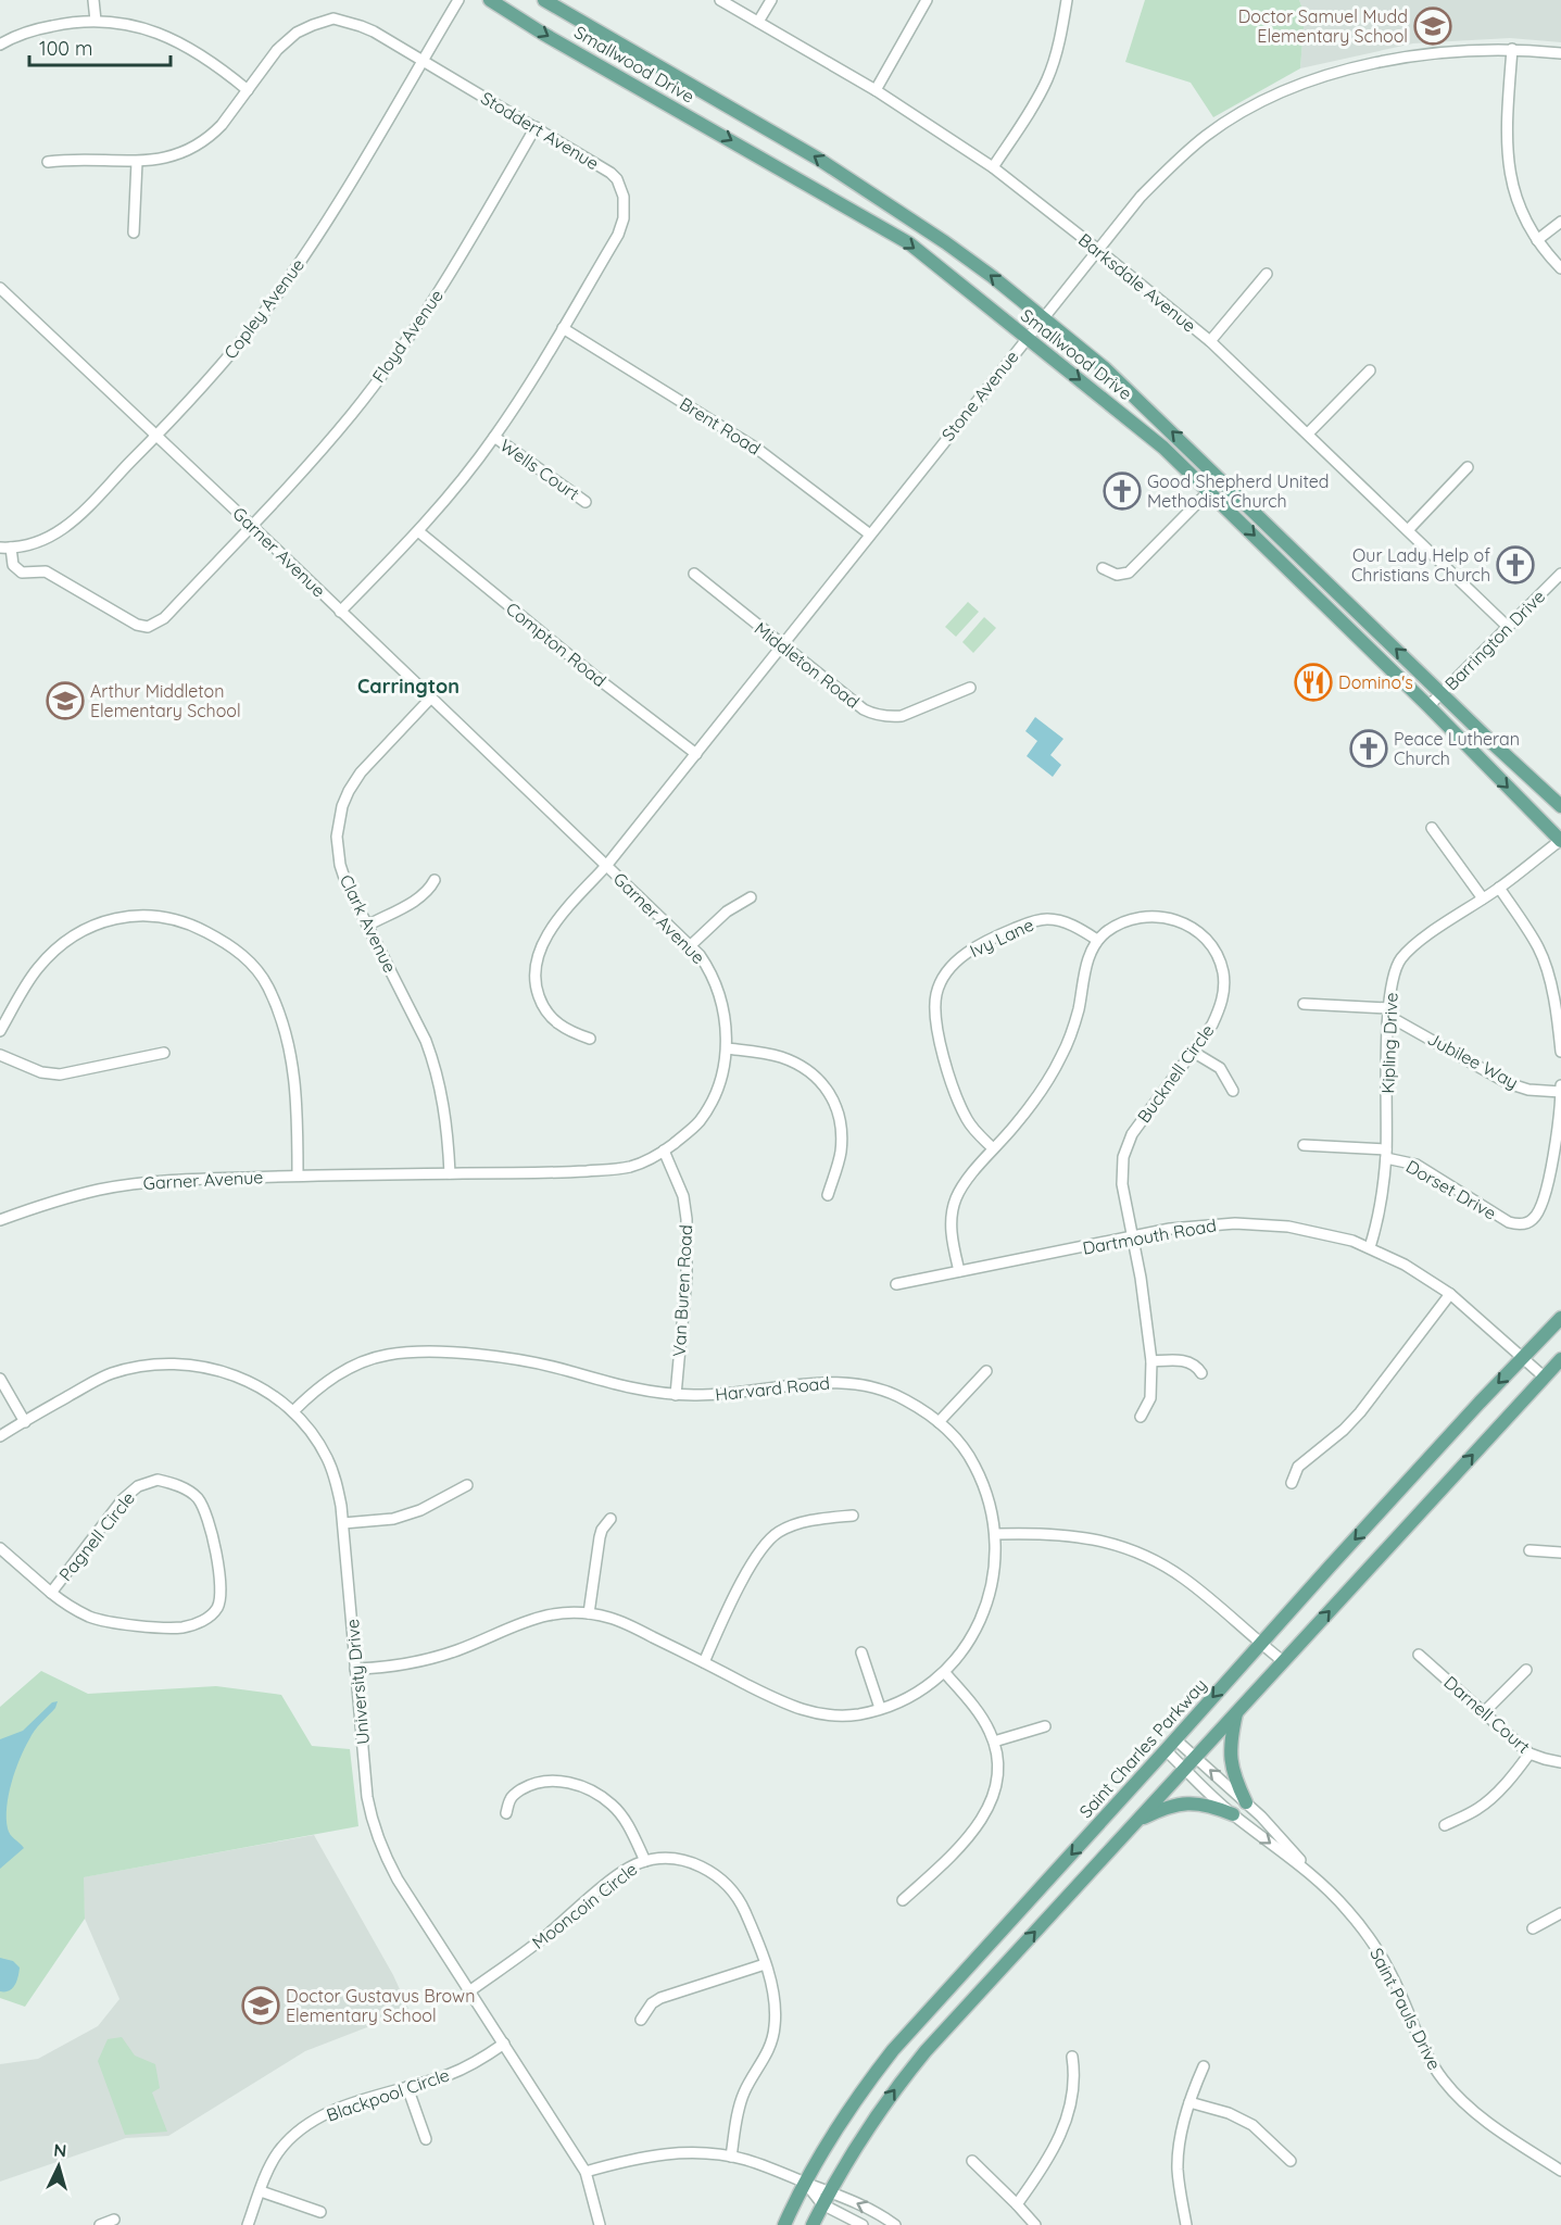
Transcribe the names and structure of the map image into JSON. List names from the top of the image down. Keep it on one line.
{"streets":{"main road":["Smallwood Drive","Saint Charles Parkway"],"street":["Stoddert Avenue","Barksdale Avenue","Copley Avenue","Floyd Avenue","Stone Avenue","Brent Road","Wells Court","Garner Avenue","Barrington Drive","Compton Road","Middleton Road","Clark Avenue","Ivy Lane","Kipling Drive","Jubilee Way","Bucknell Circle","Dorset Drive","Dartmouth Road","Van Buren Road","Harvard Road","Pagnell Circle","University Drive","Darnell Court","Mooncoin Circle","Saint Pauls Drive","Blackpool Circle"]},"crossings":[["Smallwood Drive","Stone Avenue"],["Smallwood Drive","Barrington Drive"],["Smallwood Drive","Kipling Drive"],["Stoddert Avenue","Copley Avenue"],["Stoddert Avenue","Floyd Avenue"],["Stoddert Avenue","Brent Road"],["Stoddert Avenue","Wells Court"],["Stoddert Avenue","Garner Avenue"],["Stoddert Avenue","Compton Road"],["Barksdale Avenue","Stone Avenue"],["Barksdale Avenue","Barrington Drive"],["Copley Avenue","Floyd Avenue"],["Copley Avenue","Garner Avenue"],["Floyd Avenue","Garner Avenue"],["Stone Avenue","Brent Road"],["Stone Avenue","Garner Avenue"],["Stone Avenue","Compton Road"],["Stone Avenue","Middleton Road"],["Garner Avenue","Clark Avenue"],["Garner Avenue","Van Buren Road"],["Ivy Lane","Bucknell Circle"],["Kipling Drive","Jubilee Way"],["Kipling Drive","Dorset Drive"],["Kipling Drive","Dartmouth Road"],["Jubilee Way","Dorset Drive"],["Bucknell Circle","Dartmouth Road"],["Dartmouth Road","Saint Charles Parkway"],["Van Buren Road","Harvard Road"],["Harvard Road","University Drive"],["University Drive","Mooncoin Circle"],["University Drive","Blackpool Circle"],["Saint Charles Parkway","Saint Pauls Drive"]],"districts":["Carrington"],"places":{"school or university":["Doctor Samuel Mudd Elementary School","Arthur Middleton Elementary School","Doctor Gustavus Brown Elementary School"],"church":["Good Shepherd United Methodist Church","Our Lady Help of Christians Church","Peace Lutheran Church"],"restaurant":["Domino's"]},"scale_bar":"100 m","north":"top"}
